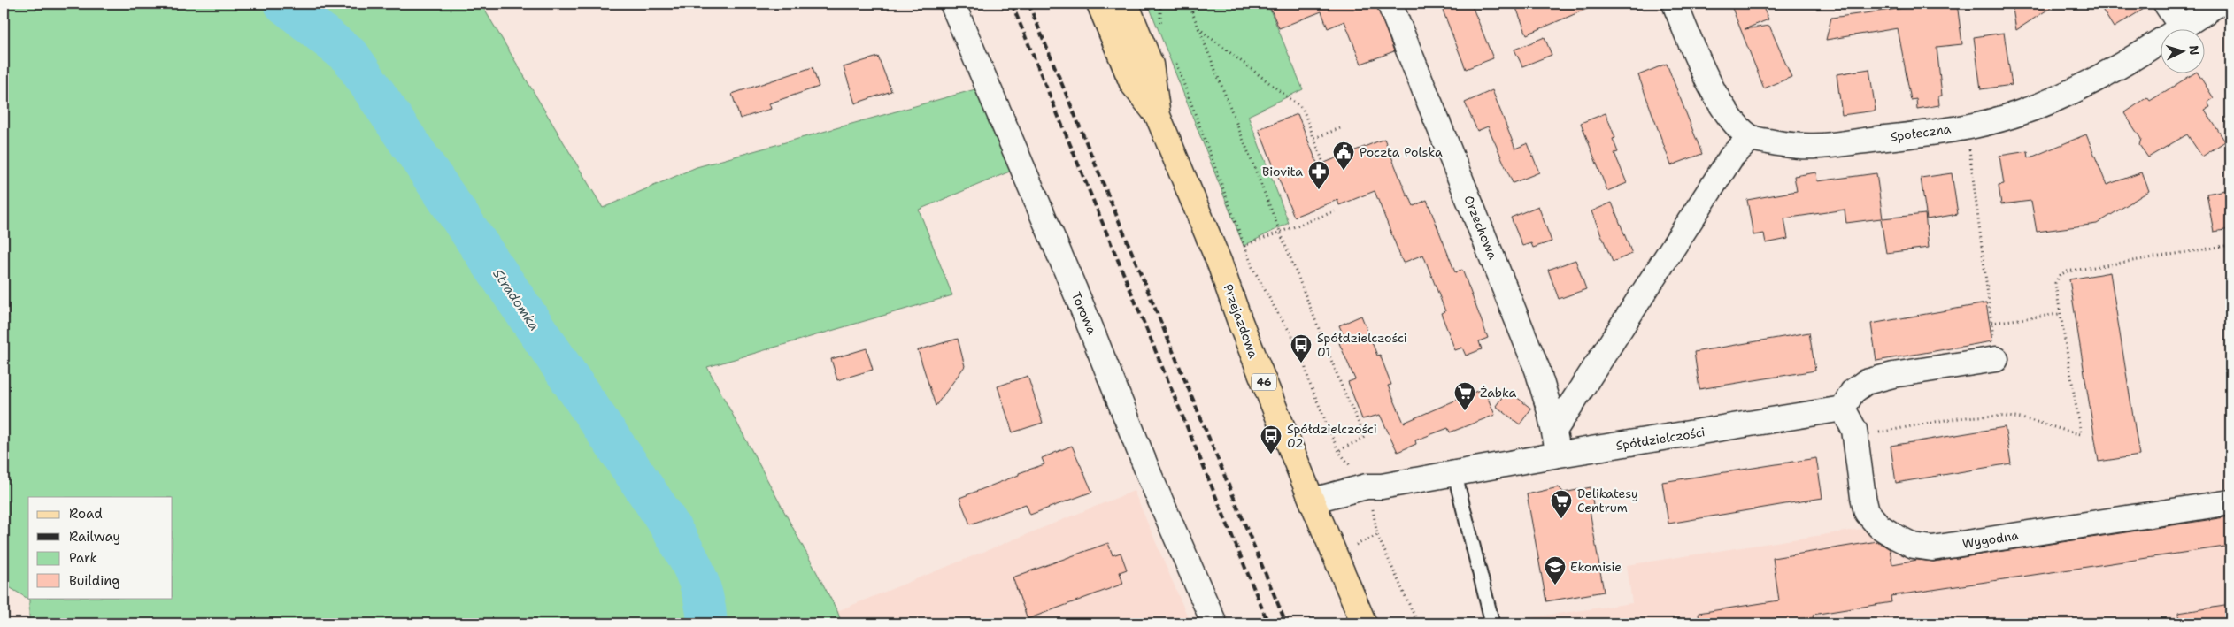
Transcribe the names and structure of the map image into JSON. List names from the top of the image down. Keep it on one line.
{"streets":{"main road":["Przejazdowa","46"],"street":["Społeczna","Orzechowa","Torowa","Spółdzielczości","Wygodna"]},"crossings":[["Orzechowa","Spółdzielczości"],["Przejazdowa","Spółdzielczości"],["Spółdzielczości","Wygodna"]],"water":["Stradomka"],"places":{"public building":["Poczta Polska"],"pharmacy":["Biovita"],"bus stop":["Spółdzielczości 01","Spółdzielczości 02"],"supermarket":["Żabka","Delikatesy Centrum"],"school or university":["Ekomisie"]},"legend":["Road","Railway","Park","Building"],"north":"right"}
